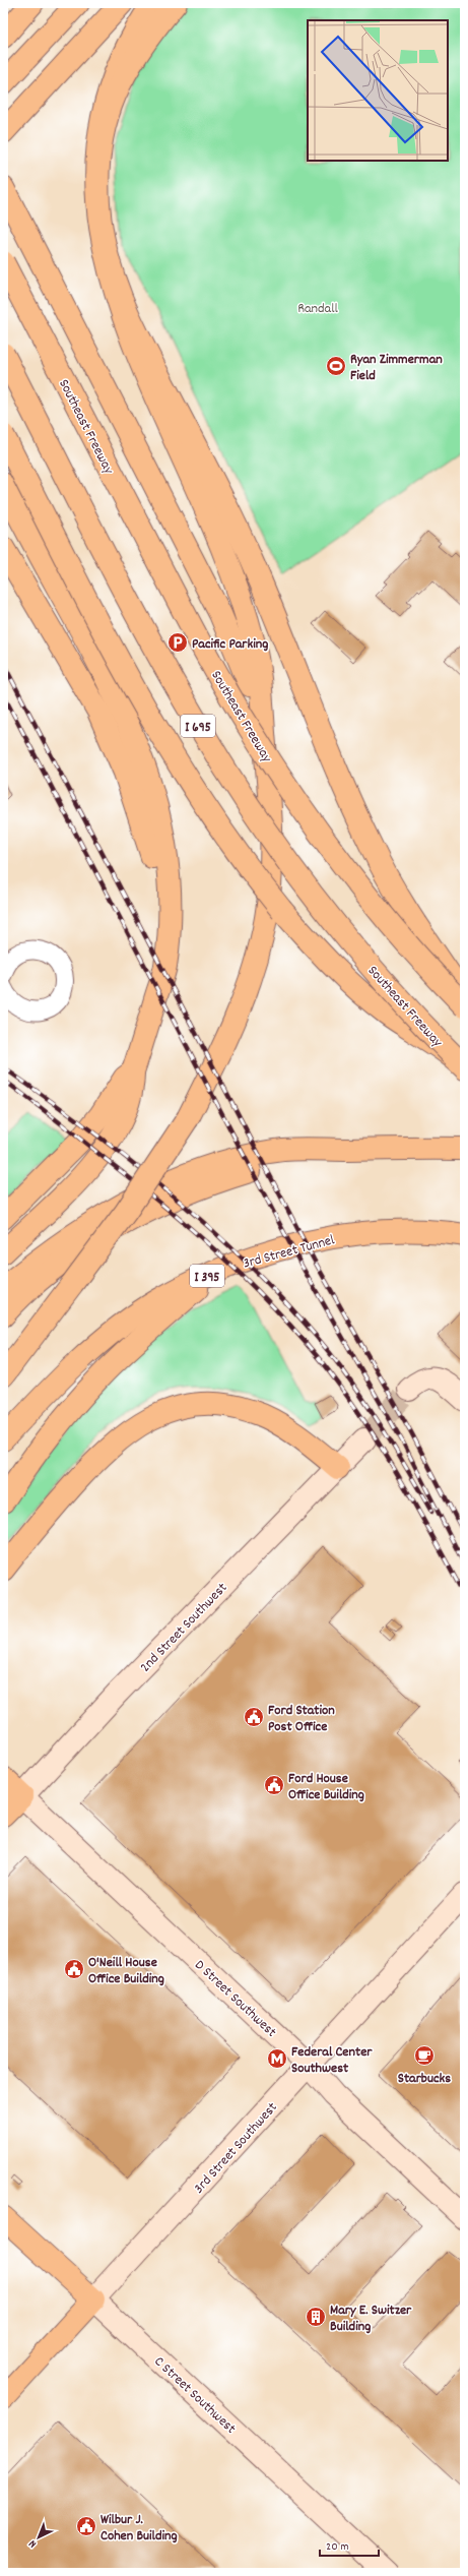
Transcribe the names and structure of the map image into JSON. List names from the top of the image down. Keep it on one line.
{"streets":{"main road":["Southeast Freeway","I 695","3rd Street Tunnel","I 395","2nd Street Southwest","3rd Street Southwest","C Street Southwest"],"street":["D Street Southwest"]},"crossings":[["2nd Street Southwest","D Street Southwest"],["D Street Southwest","3rd Street Southwest"],["3rd Street Southwest","C Street Southwest"]],"parks":["Randall"],"places":{"sports":["Ryan Zimmerman Field"],"parking":["Pacific Parking"],"public building":["Ford Station Post Office","Ford House Office Building","O'Neill House Office Building","Wilbur J. Cohen Building"],"cafe":["Starbucks"],"metro station":["Federal Center Southwest"],"building":["Mary E. Switzer Building"]},"scale_bar":"20 m","north":"bottom left"}
